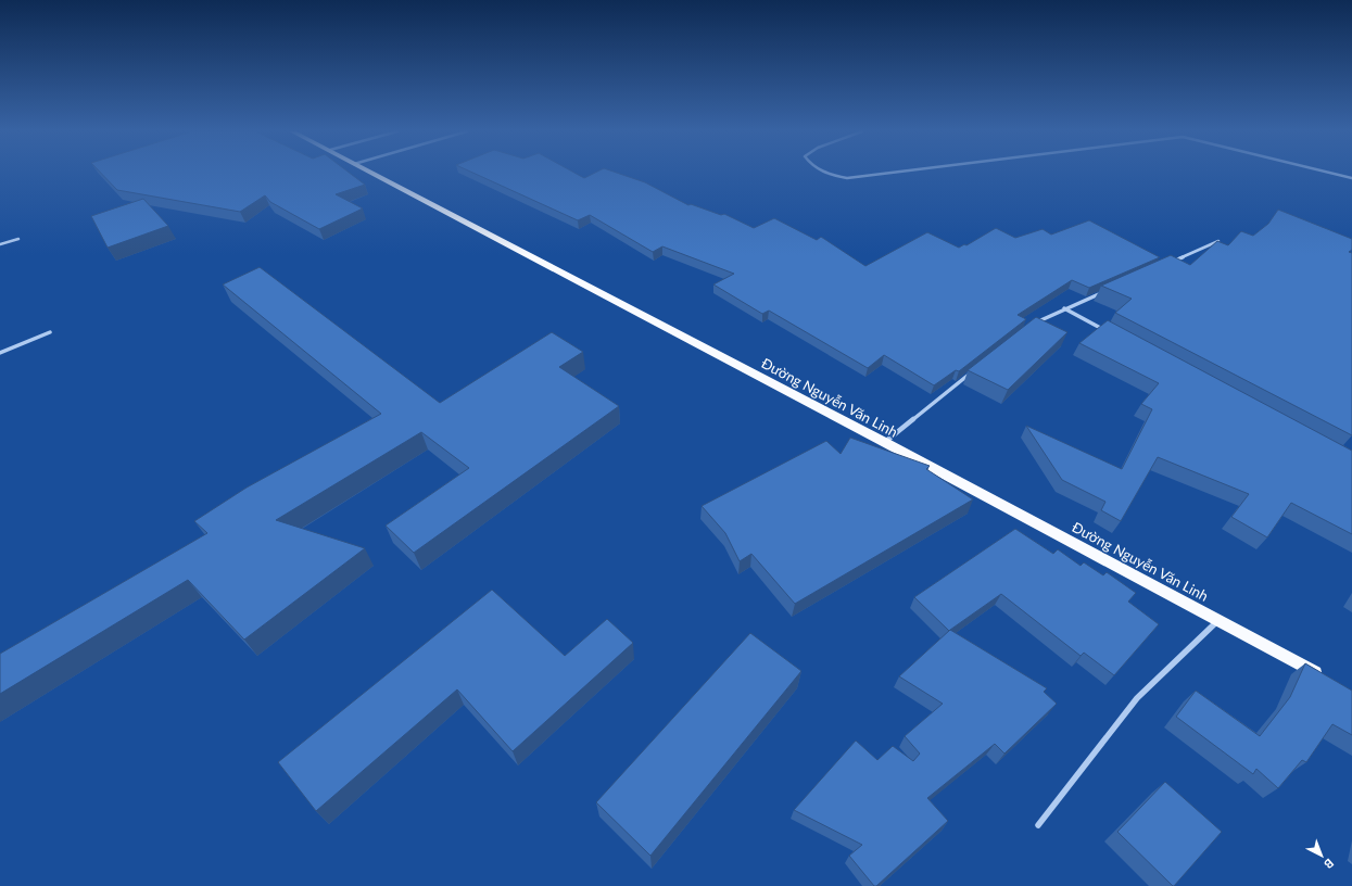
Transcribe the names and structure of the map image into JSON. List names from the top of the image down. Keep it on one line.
{"streets":{"main road":["Đường Nguyễn Văn Linh"]},"north":"bottom right"}
